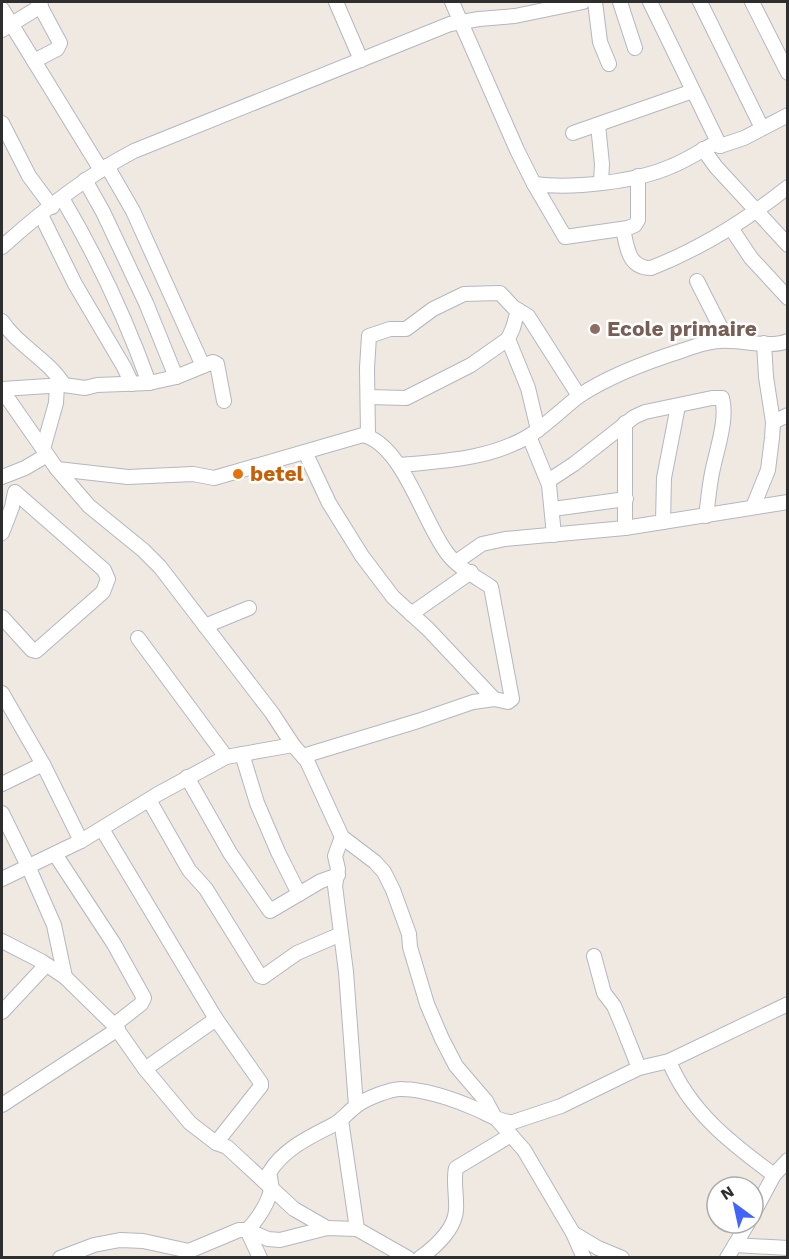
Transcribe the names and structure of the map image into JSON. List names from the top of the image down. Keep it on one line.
{"places":["Ecole primaire","betel"],"north":"top left"}
